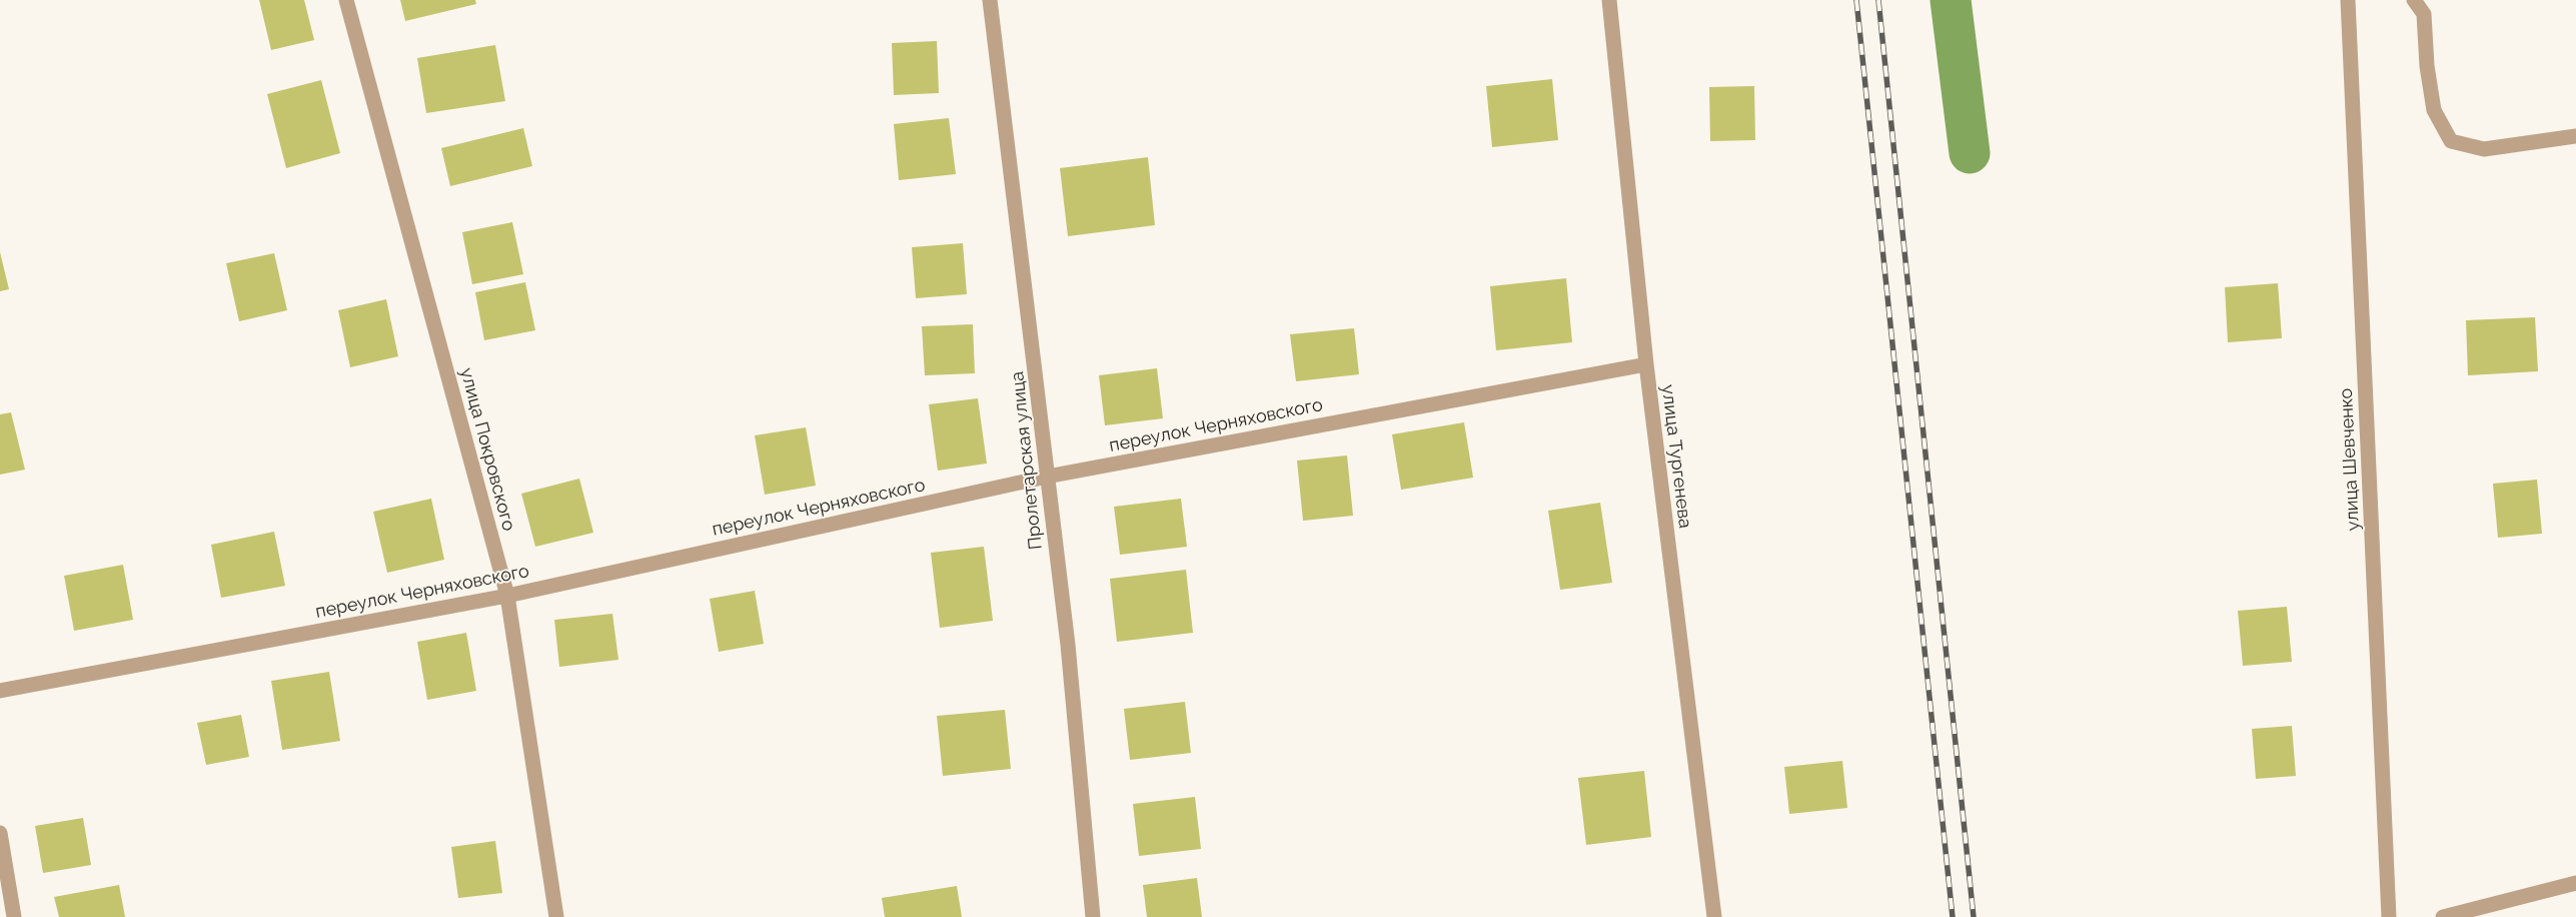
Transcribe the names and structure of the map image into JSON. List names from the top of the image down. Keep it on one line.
{"streets":{"street":["переулок Черняховского","улица Покровского","улица Тургенева","улица Шевченко","Пролетарская улица"]},"crossings":[["переулок Черняховского","улица Покровского"],["переулок Черняховского","улица Тургенева"],["переулок Черняховского","Пролетарская улица"]]}
